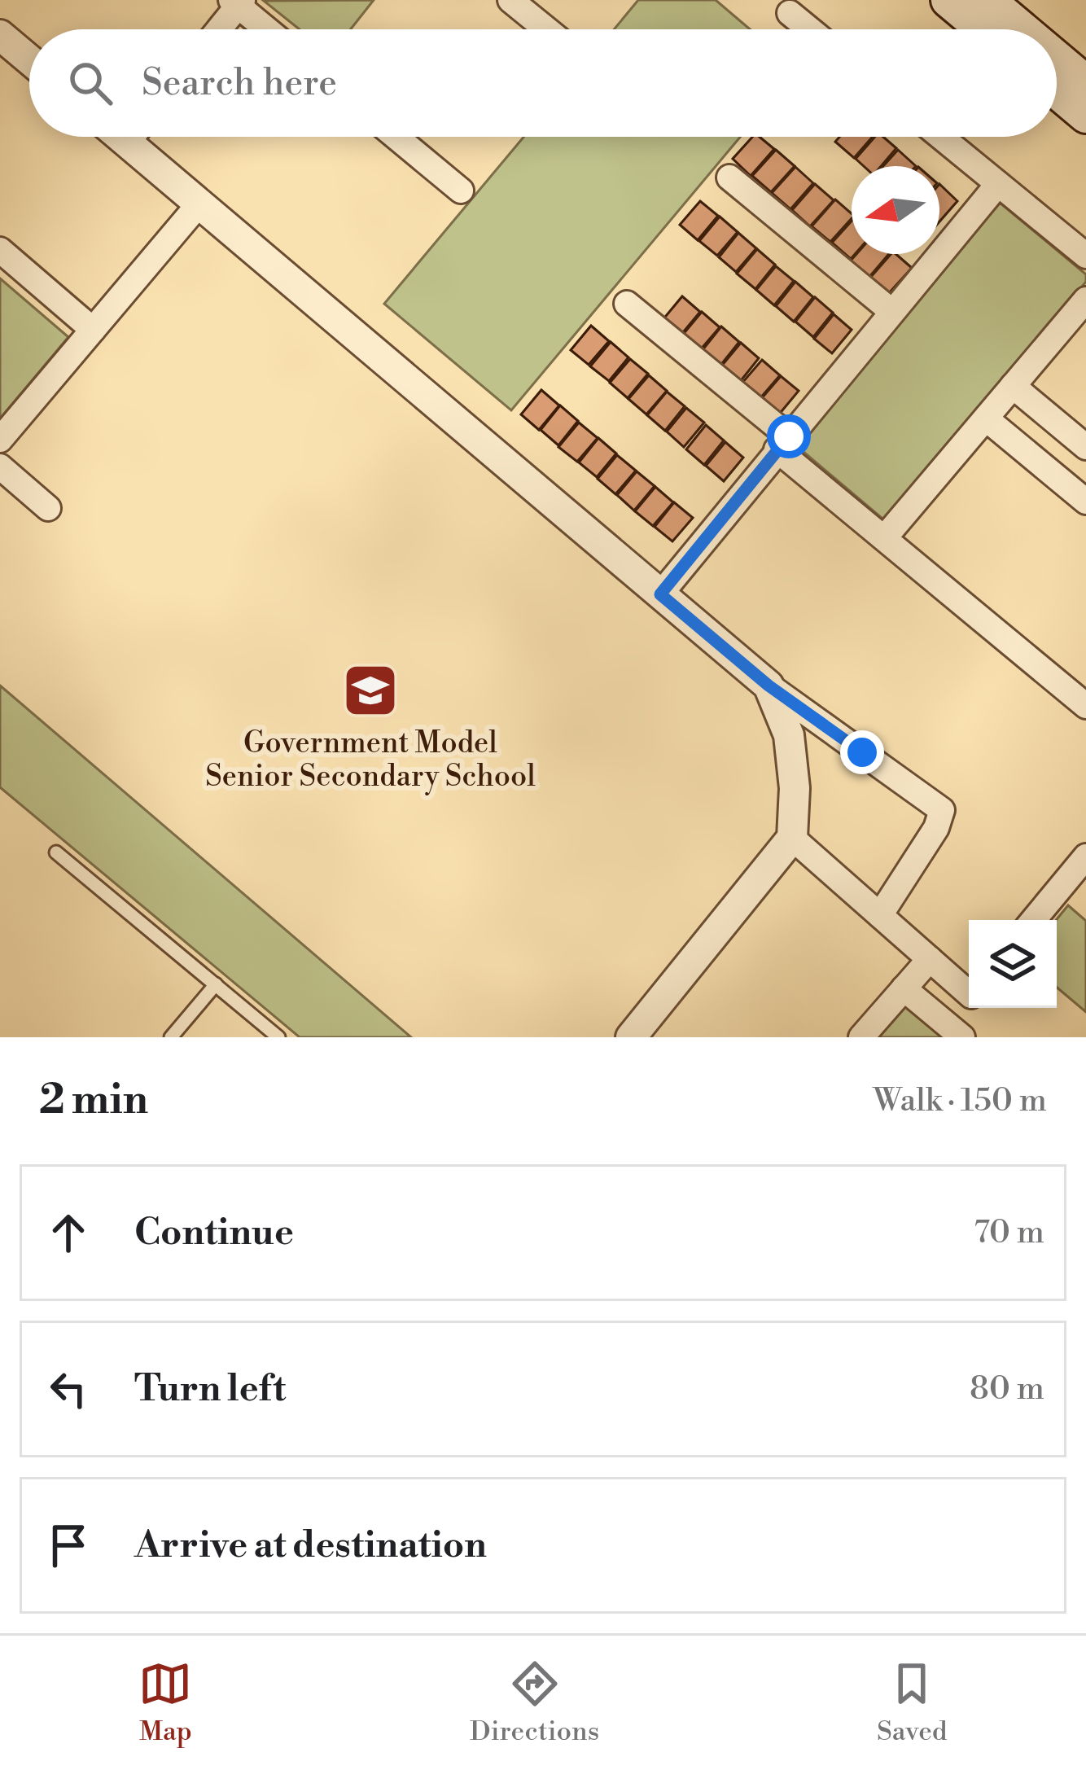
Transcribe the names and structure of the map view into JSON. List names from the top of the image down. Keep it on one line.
{"places":{"school or university":["Government Model Senior Secondary School"]},"north":"left","page":{"search":"Search here","heading":["2 min","Walk · 150 m"],"list":[["Continue","70 m"],["Turn left","80 m"],"Arrive at destination"],"nav":["Map","Directions","Saved"]}}
